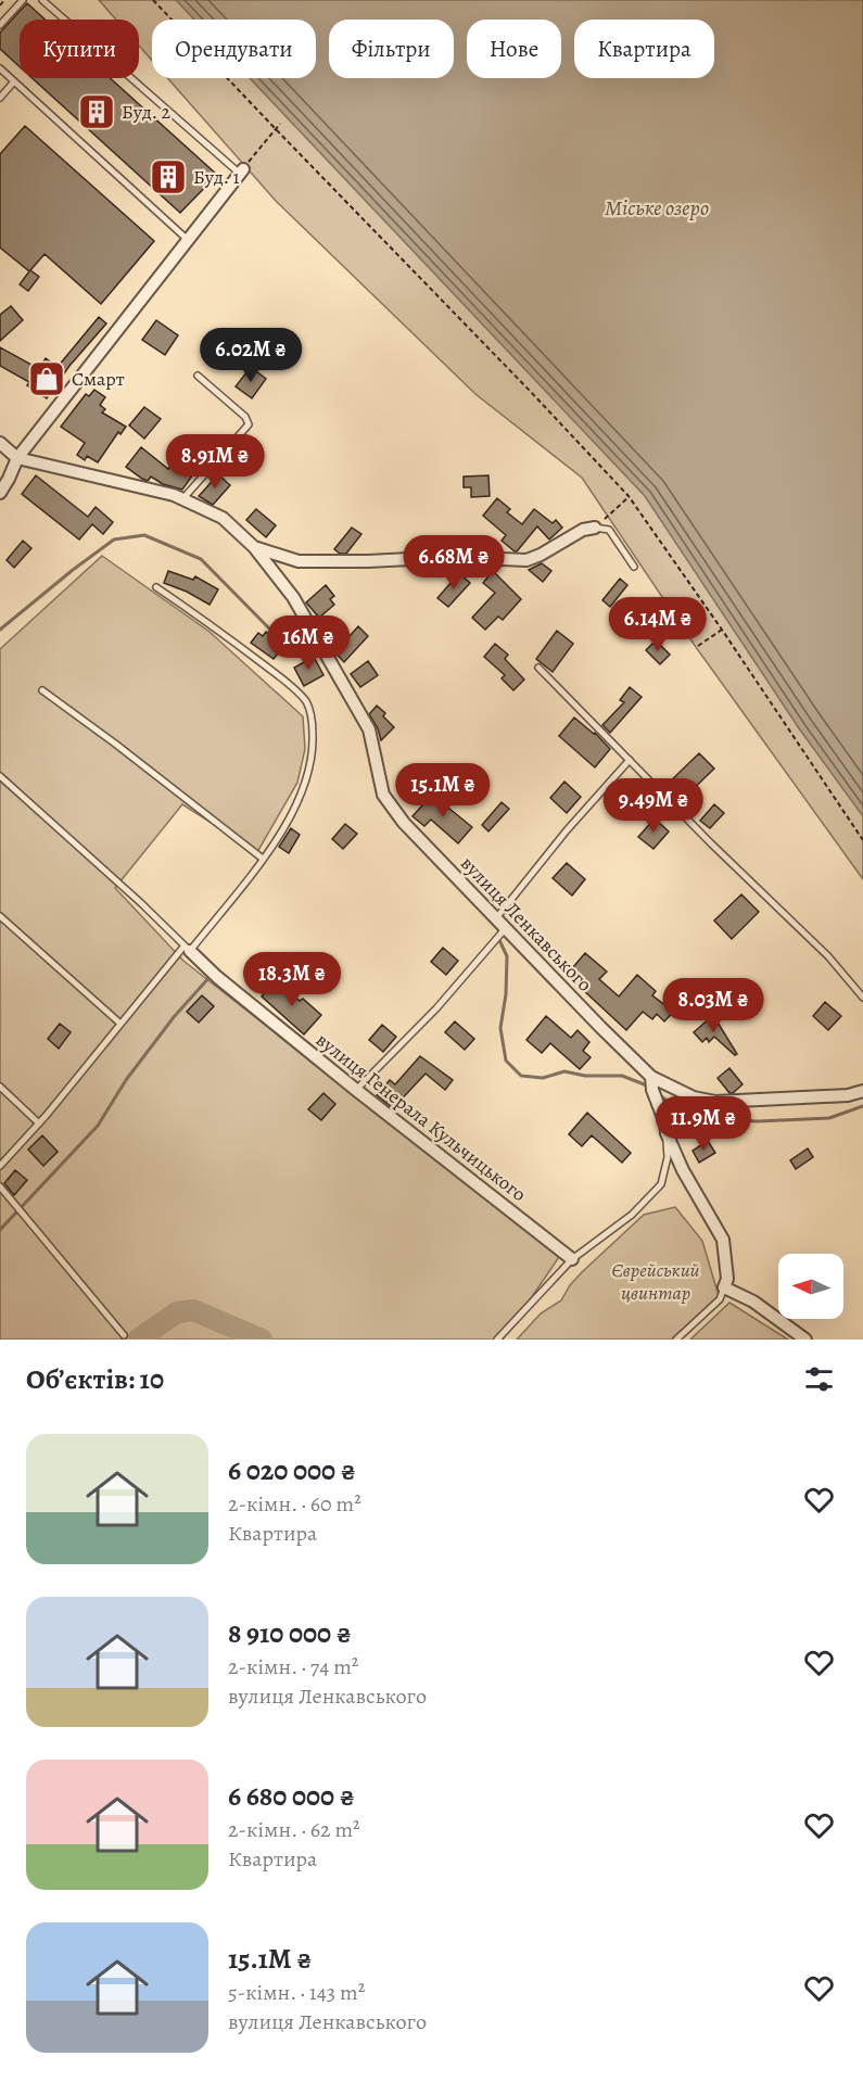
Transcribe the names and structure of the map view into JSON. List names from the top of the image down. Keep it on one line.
{"streets":{"street":["вулиця Ленкавського","вулиця Генерала Кульчицького"]},"water":["Міське озеро"],"parks":["Єврейський цвинтар"],"places":{"building":["Буд. 2","Буд. 1"],"shop":["Смарт"]},"north":"left","page":{"chip":["Купити","Орендувати","Фільтри","Нове","Квартира"],"price":["6.02M ₴","8.91M ₴","6.68M ₴","6.14M ₴","16M ₴","15.1M ₴","9.49M ₴","18.3M ₴","8.03M ₴","11.9M ₴"],"heading":"Об’єктів: 10","list":[{"name":"6 020 000 ₴","note":"2-кімн. · 60 m² · Квартира"},{"name":"8 910 000 ₴","note":"2-кімн. · 74 m² · вулиця Ленкавського"},{"name":"6 680 000 ₴","note":"2-кімн. · 62 m² · Квартира"},{"name":"15.1M ₴","note":"5-кімн. · 143 m² · вулиця Ленкавського"}]}}
